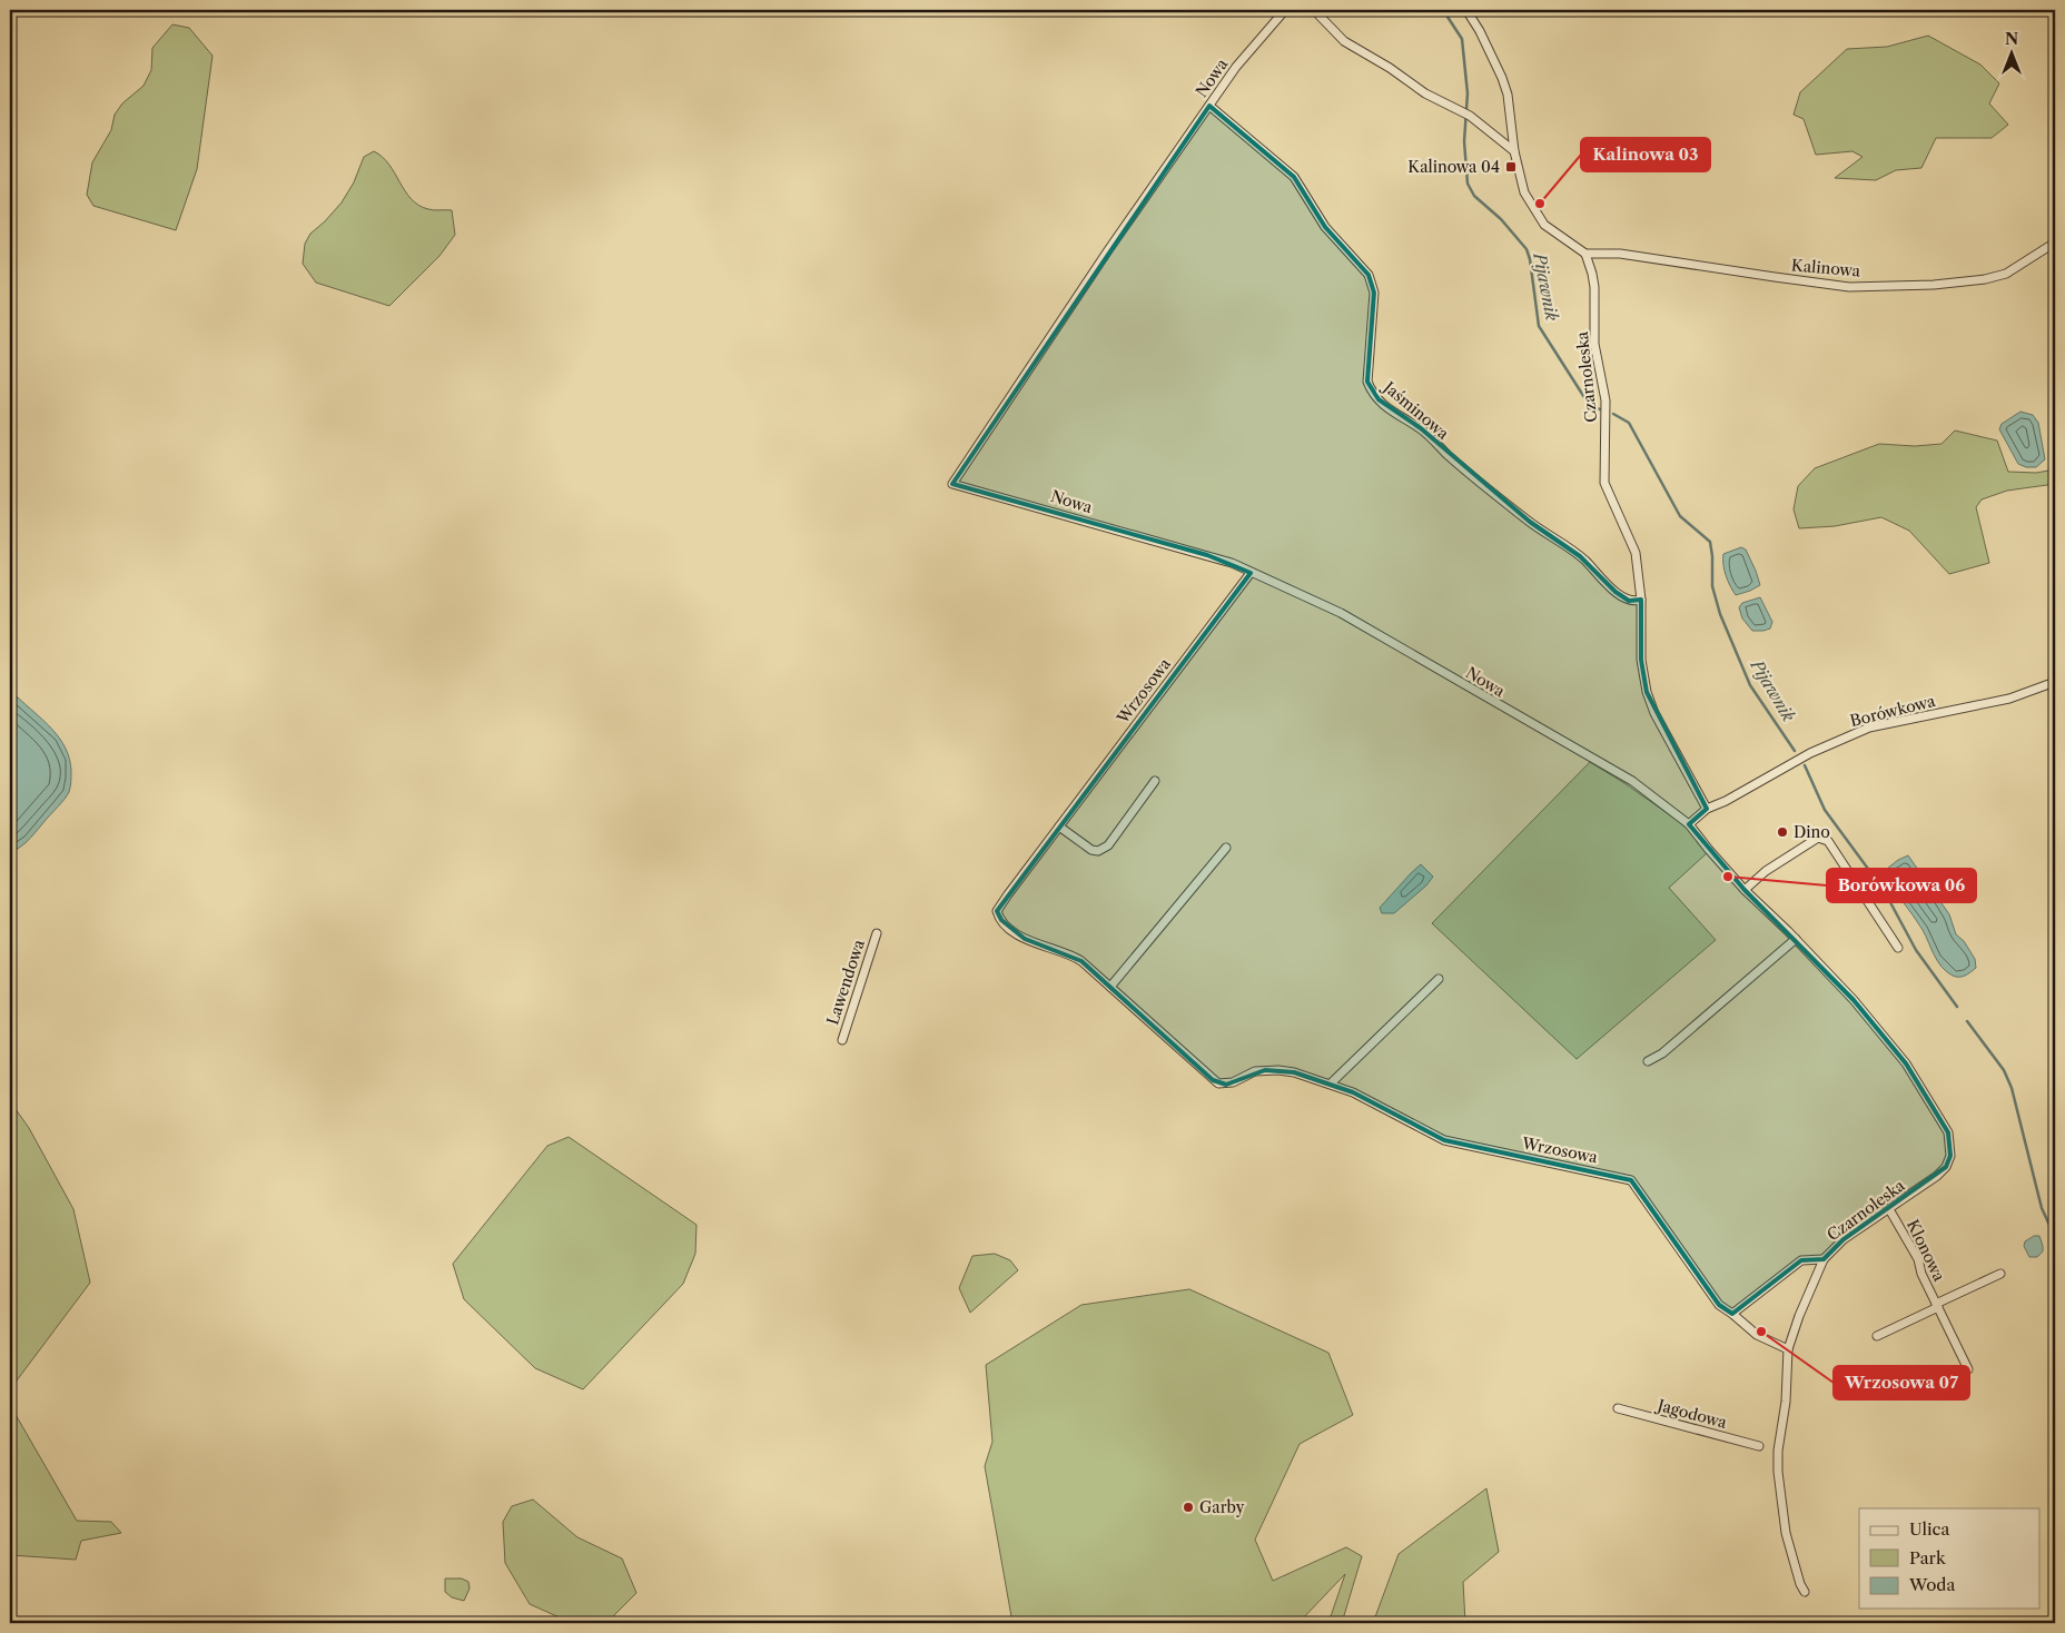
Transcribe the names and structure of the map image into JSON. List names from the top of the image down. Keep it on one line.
{"streets":{"street":["Nowa","Kalinowa","Czarnoleska","Jaśminowa","Wrzosowa","Borówkowa","Lawendowa","Klonowa","Jagodowa"]},"crossings":[["Nowa","Czarnoleska"],["Nowa","Jaśminowa"],["Nowa","Wrzosowa"],["Nowa","Borówkowa"],["Kalinowa","Czarnoleska"],["Czarnoleska","Jaśminowa"],["Czarnoleska","Wrzosowa"],["Czarnoleska","Borówkowa"],["Czarnoleska","Klonowa"]],"water":["Pijawnik"],"places":{"transit":["Kalinowa 04"],"other":["Kalinowa 03","Dino","Borówkowa 06","Wrzosowa 07","Garby"]},"legend":["Ulica","Park","Woda"],"north":"top"}
